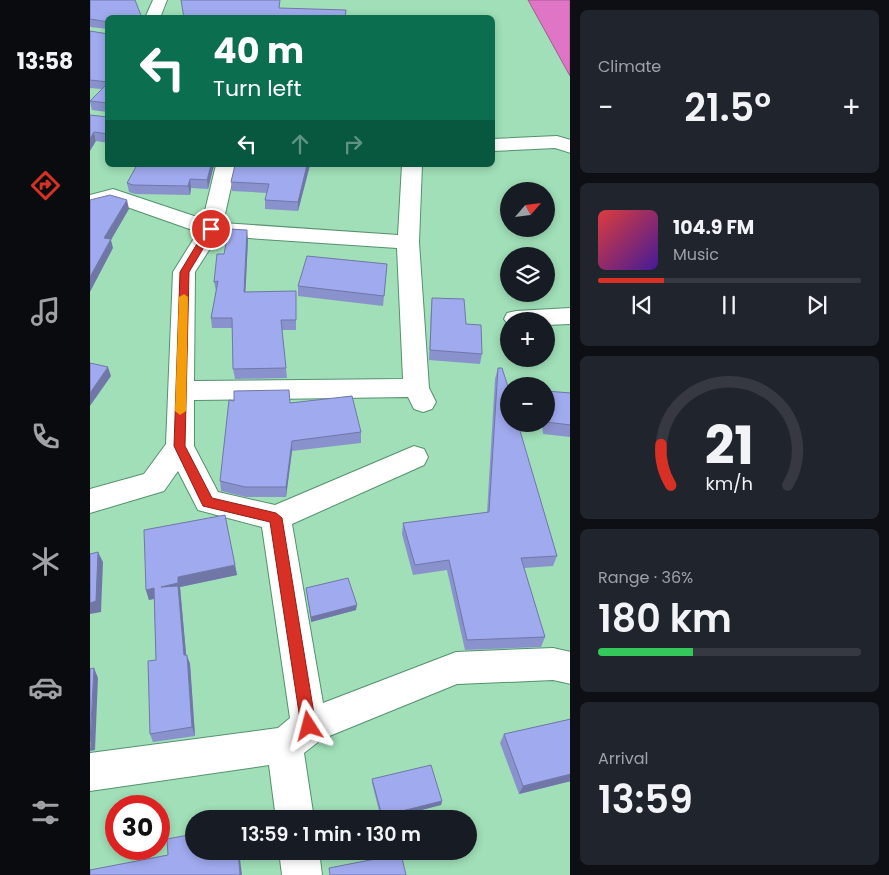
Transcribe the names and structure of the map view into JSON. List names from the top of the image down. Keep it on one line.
{"north":"top right","page":{"tabs":"13:58","tile":["Climate",["Range · 36%","180 km"],["Arrival","13:59"]],"turn":["40 m","Turn left"],"heat":["−","21.5°","+"],"map_buttons":["+","−"],"song":["104.9 FM","Music"],"limit":"30","trip":"13:59 · 1 min · 130 m","gauge":["21","km/h"]}}
